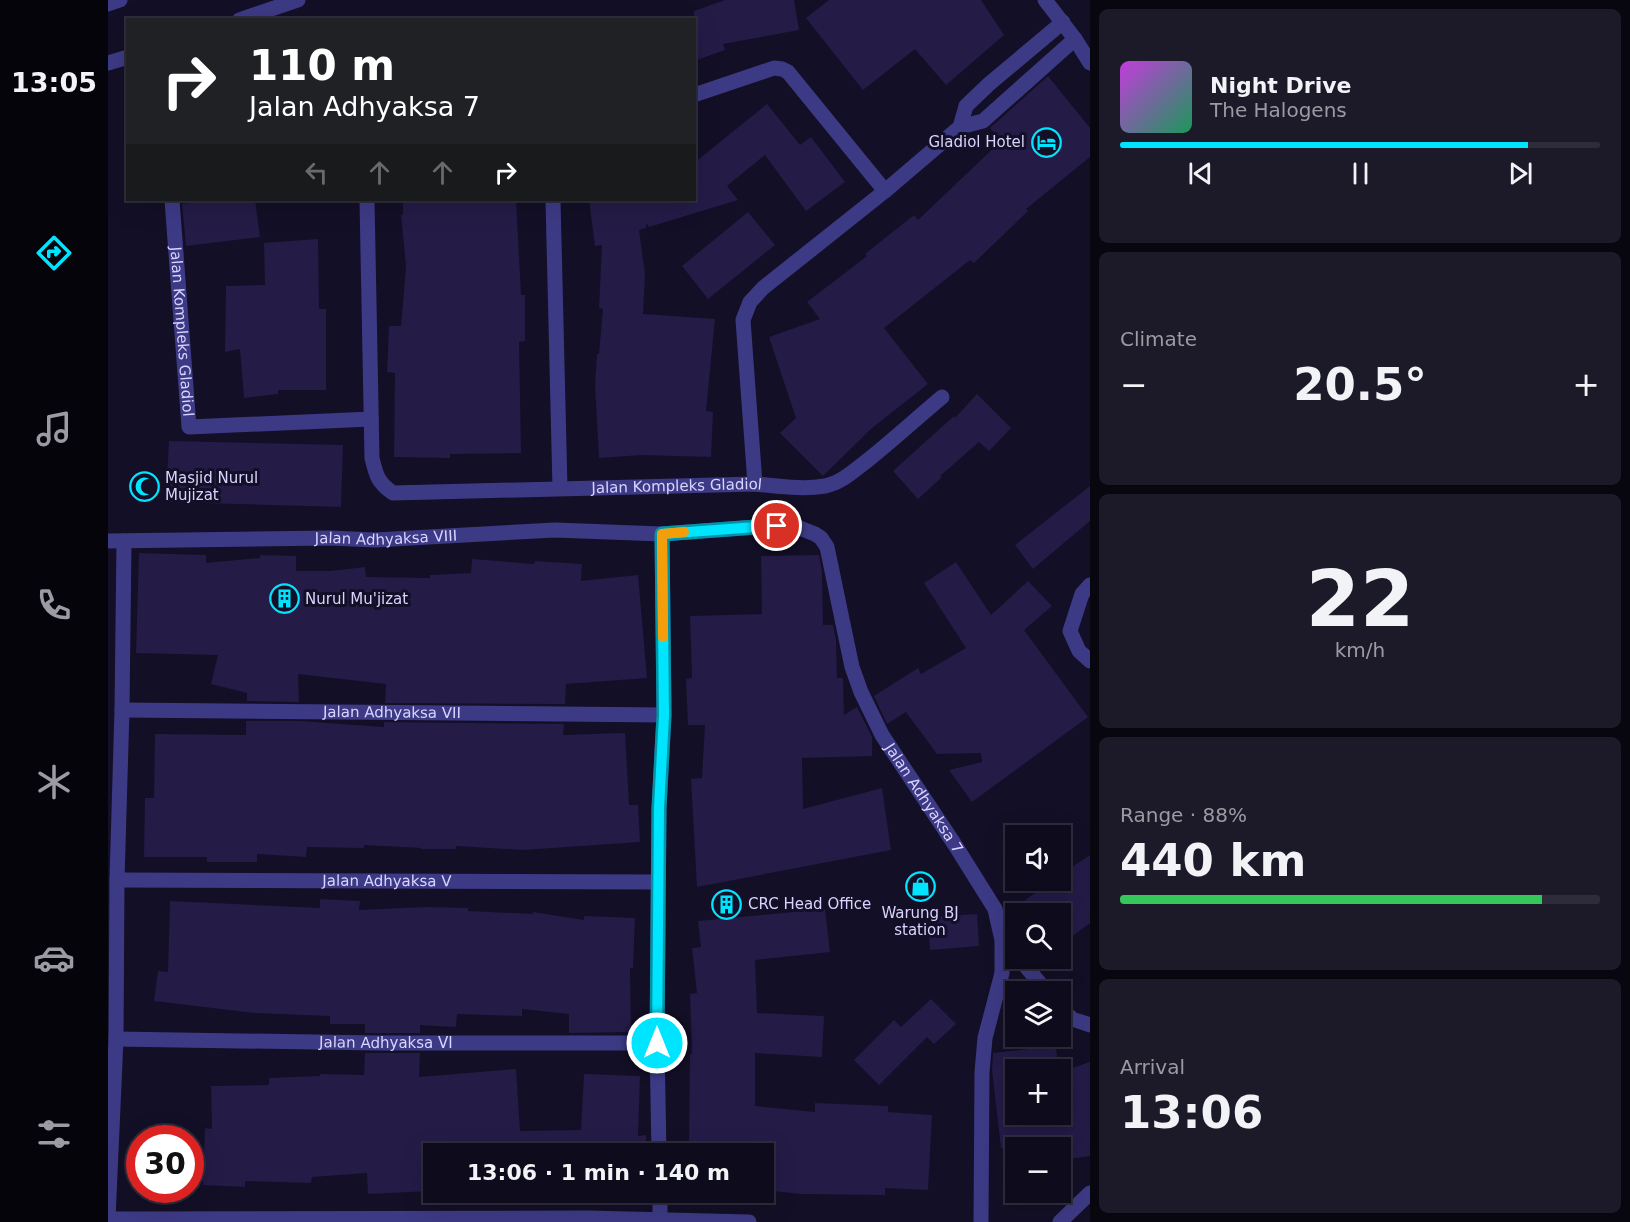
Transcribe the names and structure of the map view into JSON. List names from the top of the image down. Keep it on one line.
{"streets":{"street":["Jalan Kompleks Gladiol","Jalan Adhyaksa VIII","Jalan Adhyaksa VII","Jalan Adhyaksa 7","Jalan Adhyaksa V","Jalan Adhyaksa VI"]},"crossings":[["Jalan Adhyaksa VIII","Jalan Adhyaksa 7"]],"places":{"hotel":["Gladiol Hotel"],"mosque":["Masjid Nurul Mujizat"],"building":["Nurul Mu'jizat","CRC Head Office"],"shop":["Warung BJ station"]},"page":{"tabs":"13:05","turn":["110 m","Jalan Adhyaksa 7"],"song":["Night Drive","The Halogens"],"tile":["Climate",["22","km/h"],["Range · 88%","440 km"],["Arrival","13:06"]],"heat":["−","20.5°","+"],"map_buttons":["+","−"],"limit":"30","trip":"13:06 · 1 min · 140 m"}}
